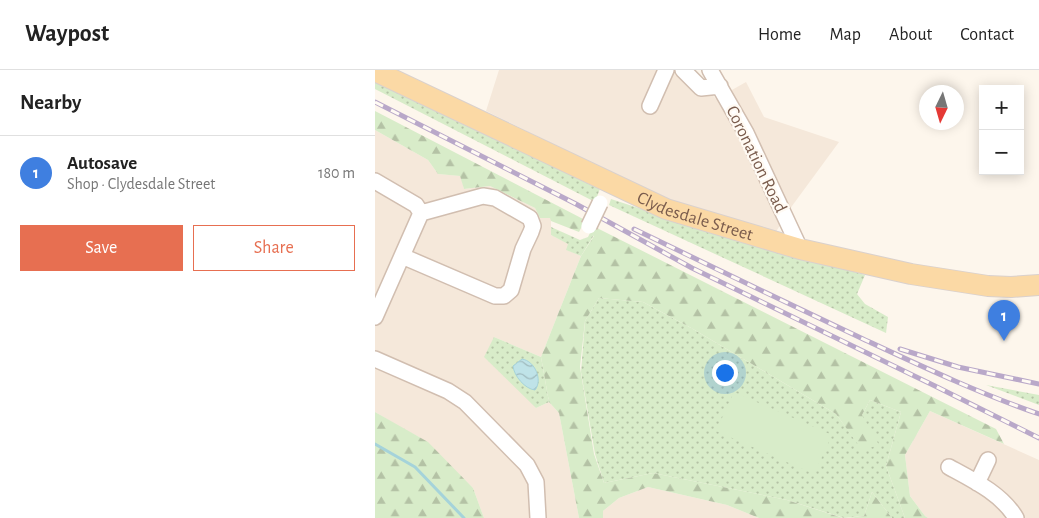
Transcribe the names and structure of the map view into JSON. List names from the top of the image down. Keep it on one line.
{"streets":{"main road":["Clydesdale Street"],"street":["Coronation Road"]},"crossings":[["Coronation Road","Clydesdale Street"]],"north":"bottom","page":{"header":"Waypost","nav":["Home","Map","About","Contact"],"heading":"Nearby","map_buttons":["+","−"],"list":[{"mark":"1","name":"Autosave","note":"Shop · Clydesdale Street","value":"180 m"}],"buttons":["Save","Share"],"pins":"1"}}
